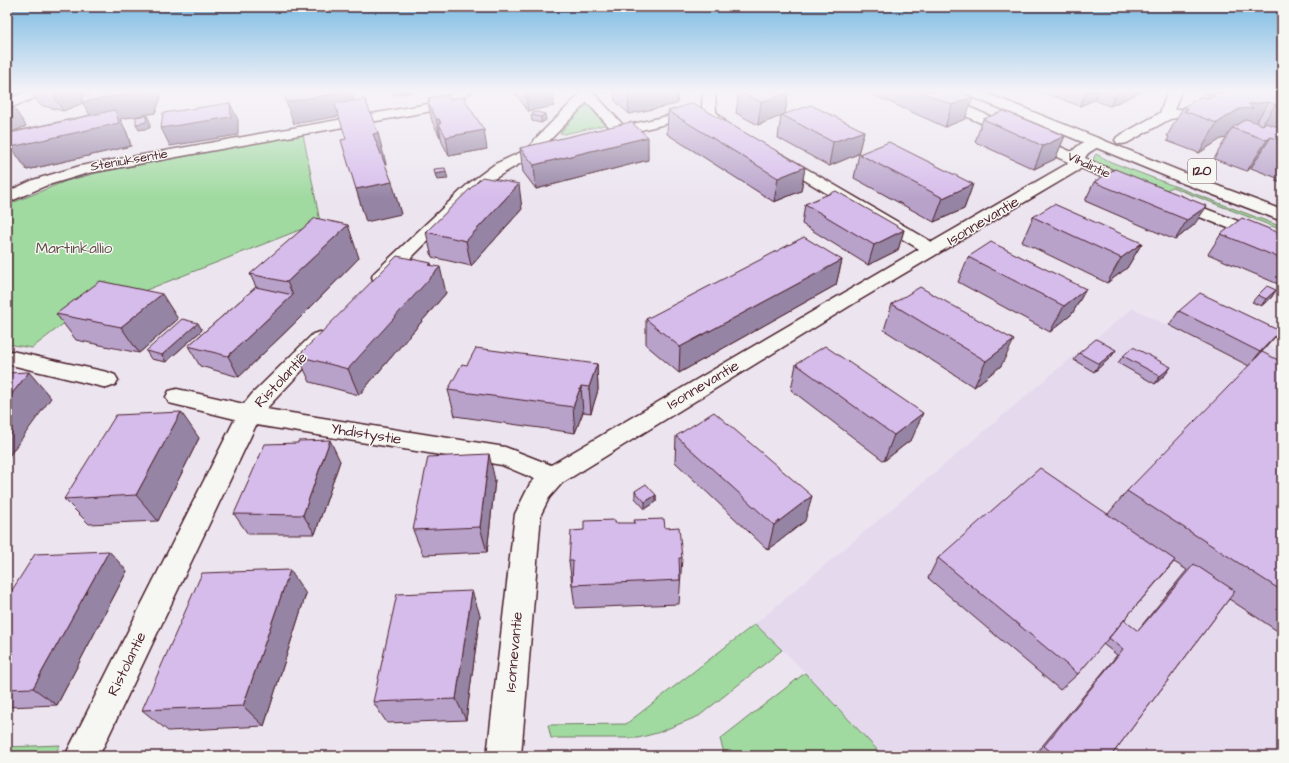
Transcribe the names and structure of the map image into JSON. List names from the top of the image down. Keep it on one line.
{"streets":{"street":["Steniuksentie","Vihdintie","120","Isonnevantie","Ristolantie","Yhdistystie"]},"crossings":[["Vihdintie","Isonnevantie"],["Isonnevantie","Yhdistystie"],["Ristolantie","Yhdistystie"]],"parks":["Martinkallio"]}
